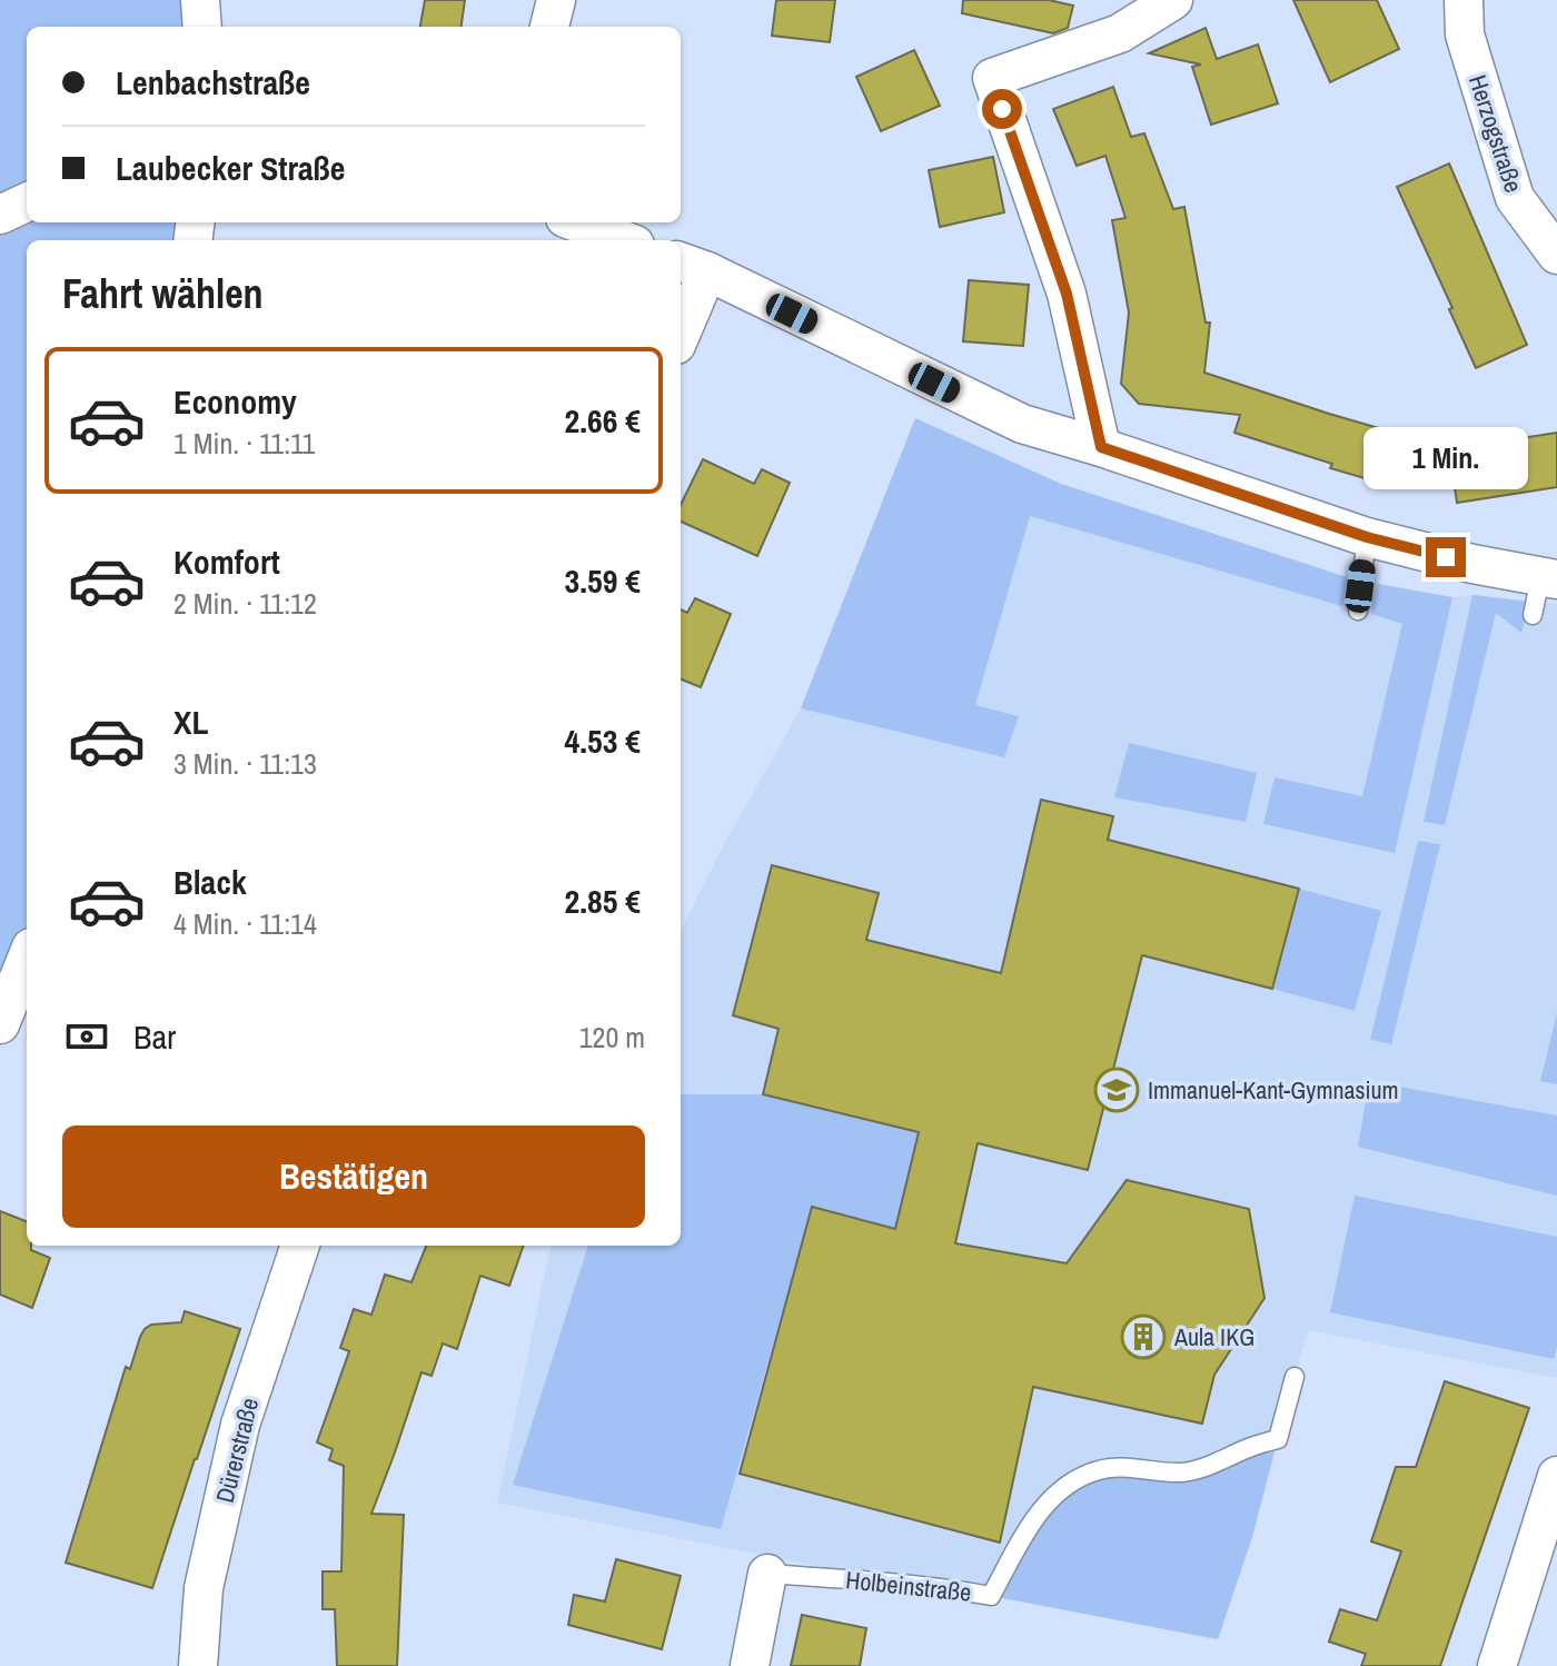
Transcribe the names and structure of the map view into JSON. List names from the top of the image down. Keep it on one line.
{"streets":{"street":["Herzogstraße","Dürerstraße","Holbeinstraße"]},"places":{"school or university":["Immanuel-Kant-Gymnasium"],"building":["Aula IKG"]},"page":{"banner":["Lenbachstraße","Laubecker Straße"],"heading":"Fahrt wählen","list":[{"name":"Economy","note":"1 Min. · 11:11","value":"2.66 €"},{"name":"Komfort","note":"2 Min. · 11:12","value":"3.59 €"},{"name":"XL","note":"3 Min. · 11:13","value":"4.53 €"},{"name":"Black","note":"4 Min. · 11:14","value":"2.85 €"}],"bubble":"1 Min.","pay":["Bar","120 m"],"buttons":"Bestätigen"}}
